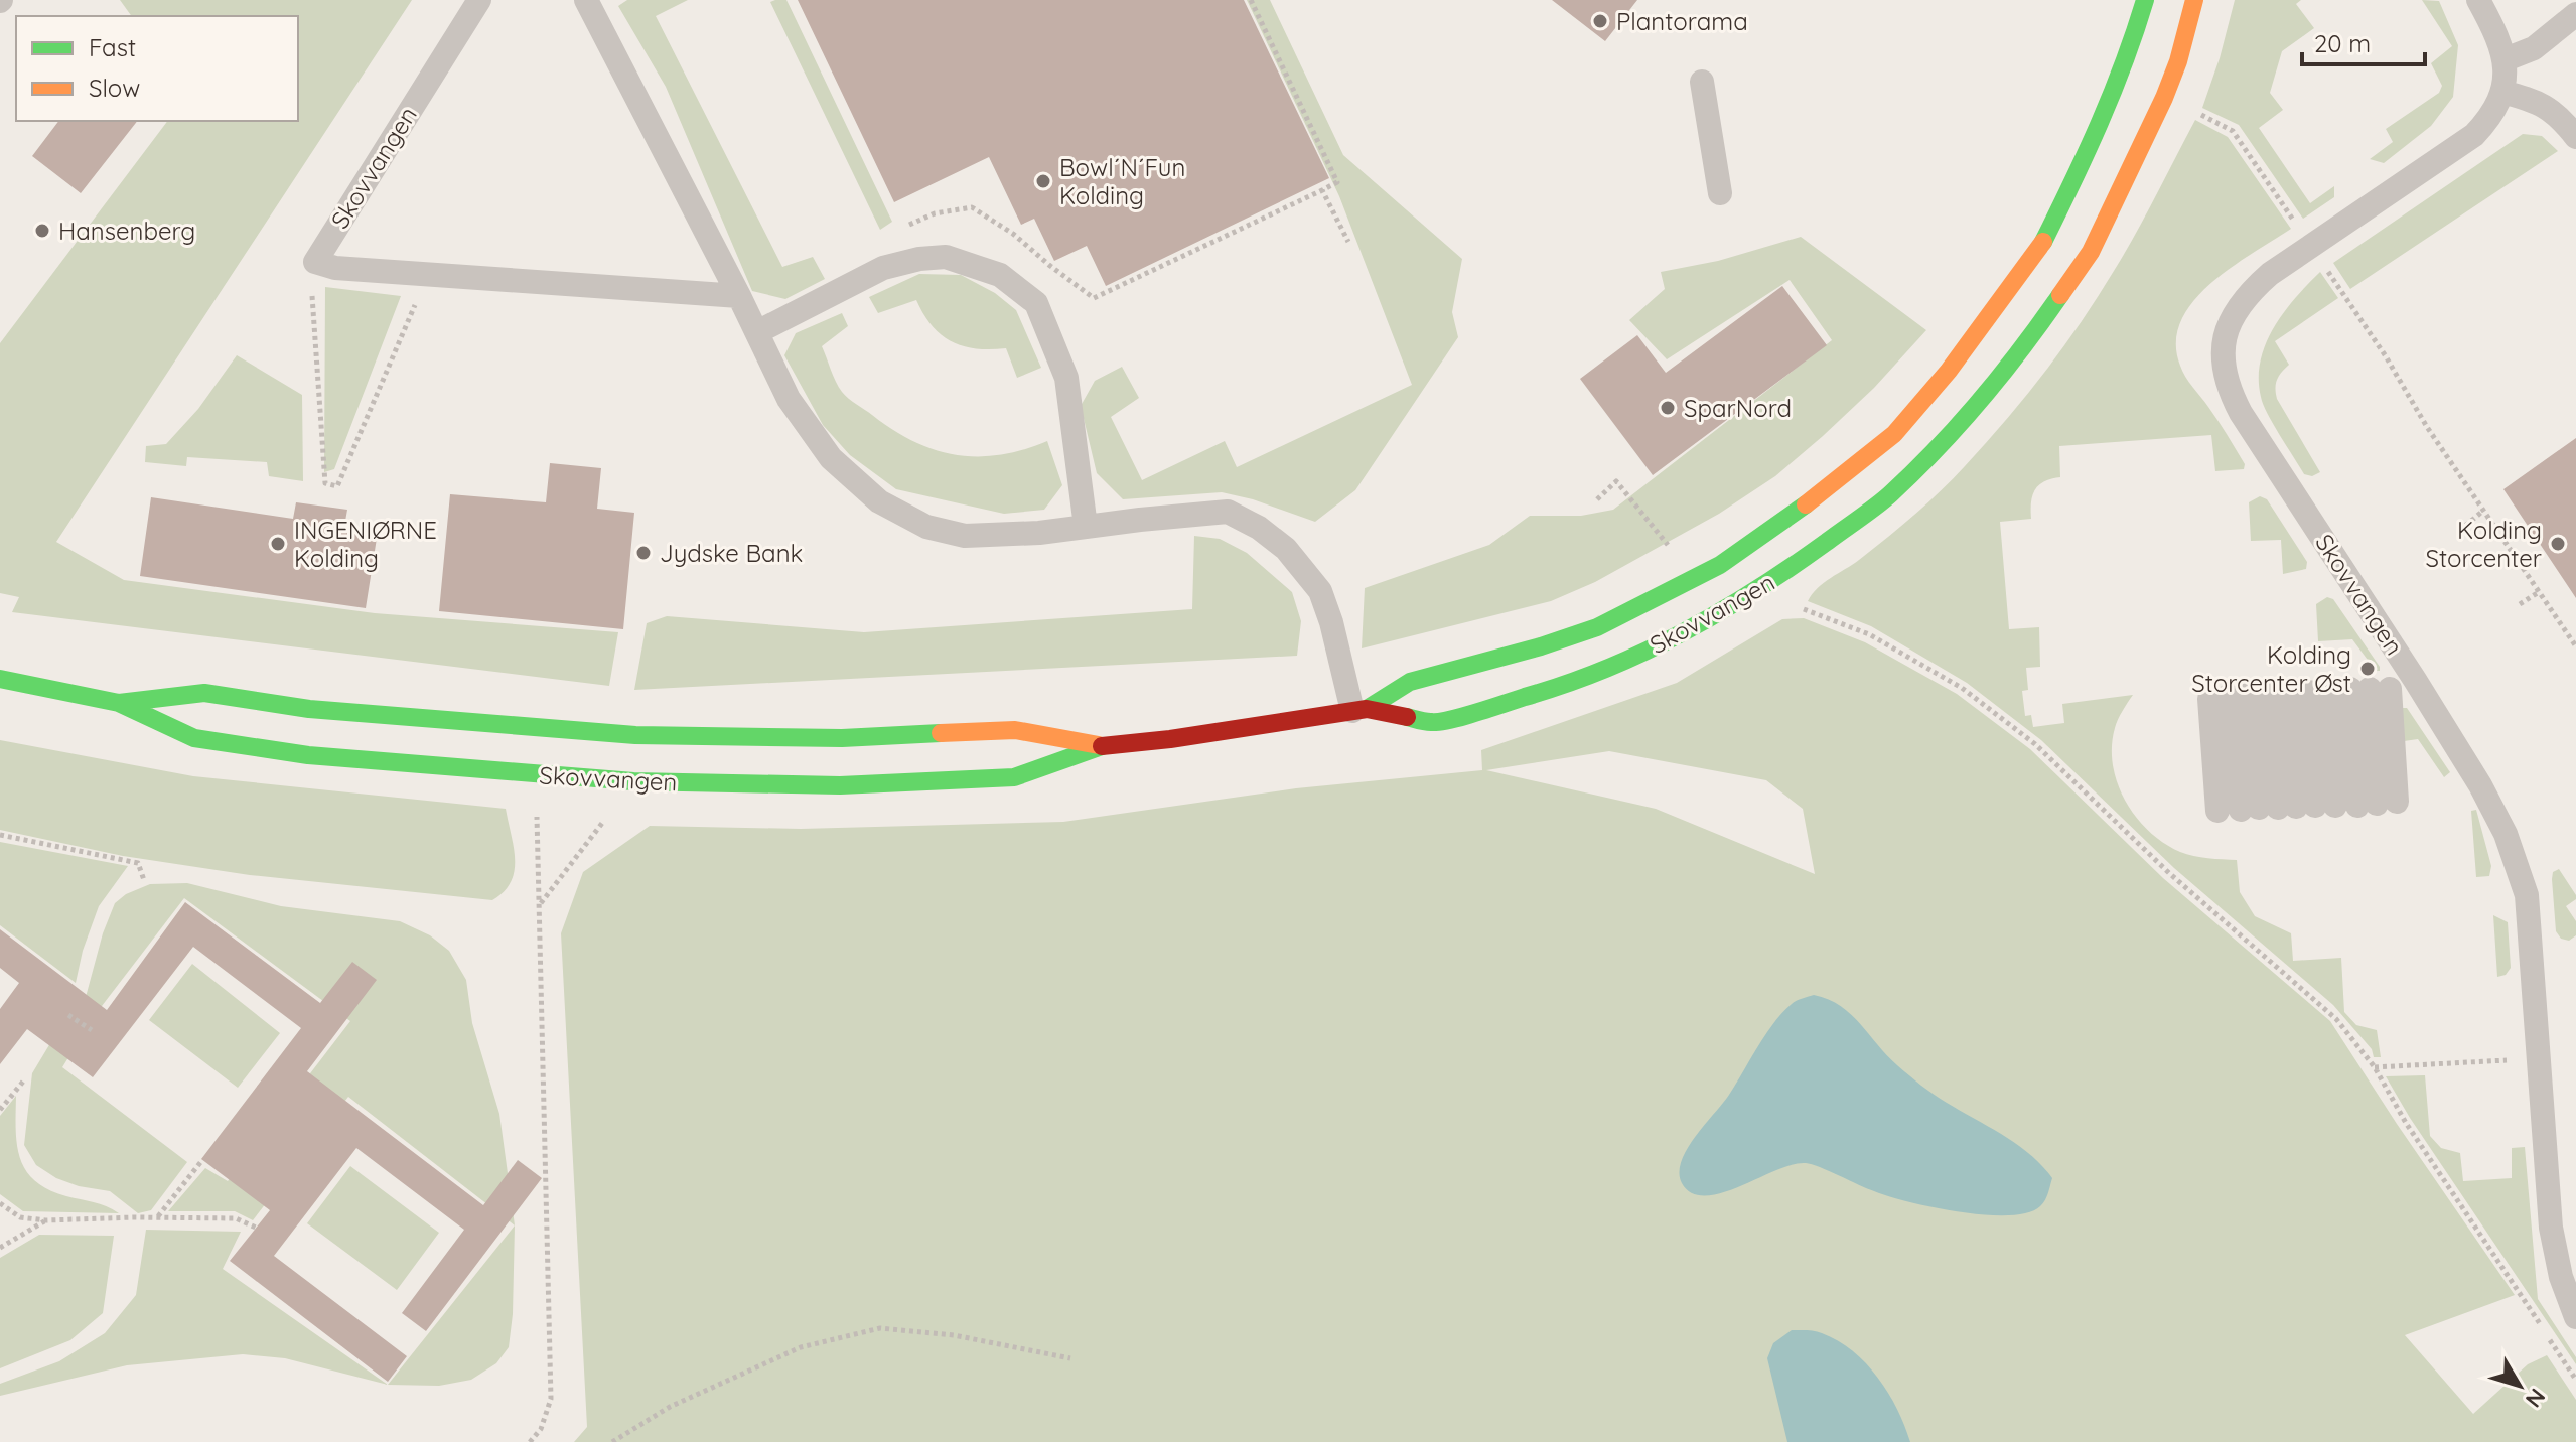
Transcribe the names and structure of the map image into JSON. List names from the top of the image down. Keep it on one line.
{"streets":{"street":["Skovvangen"]},"places":["Plantorama","Bowl´N´Fun Kolding","Hansenberg","SparNord","INGENIØRNE Kolding","Kolding Storcenter","Jydske Bank","Kolding Storcenter Øst"],"legend":["Fast","Slow"],"scale_bar":"20 m","north":"bottom right"}
